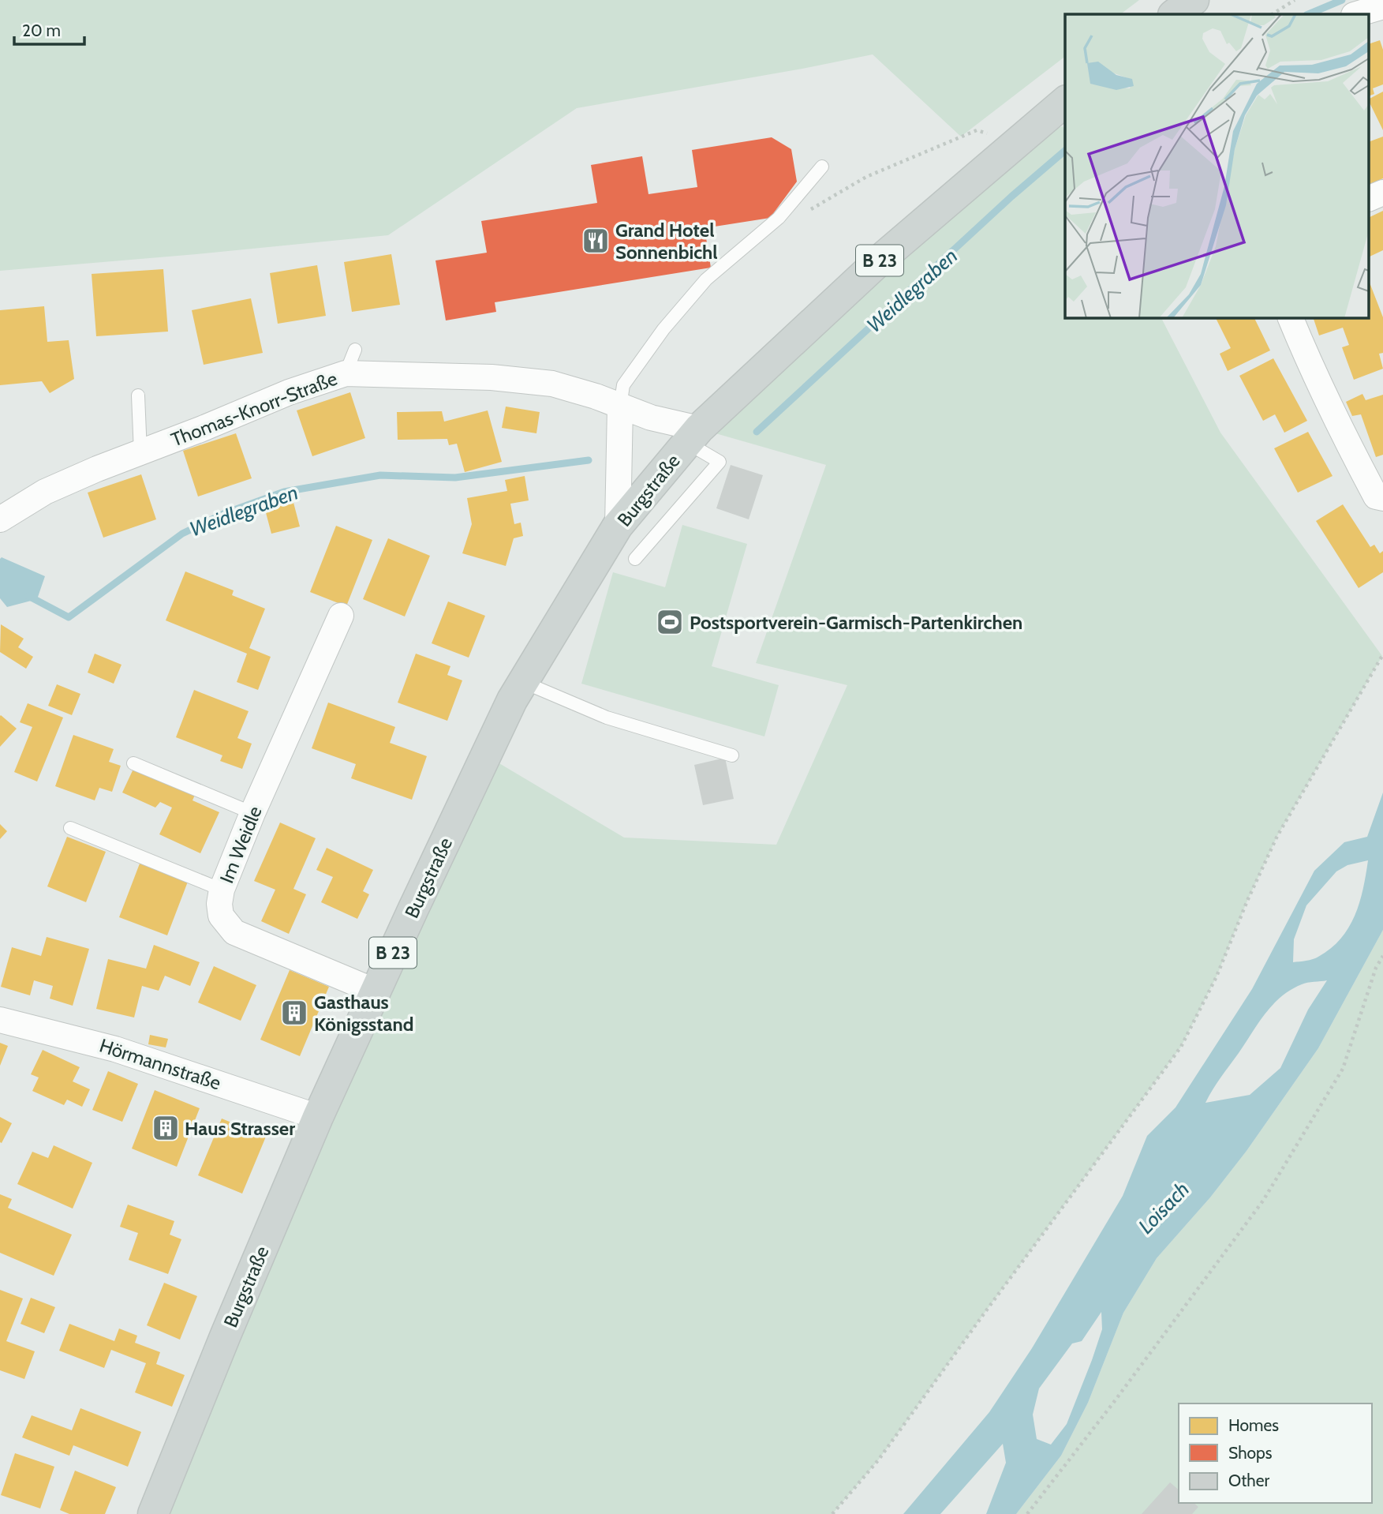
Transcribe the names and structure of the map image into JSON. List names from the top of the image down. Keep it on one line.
{"streets":{"main road":["B 23","Burgstraße"],"street":["Thomas-Knorr-Straße","Im Weidle","Hörmannstraße"]},"crossings":[["B 23","Thomas-Knorr-Straße"],["B 23","Burgstraße"],["Thomas-Knorr-Straße","Burgstraße"],["Burgstraße","Im Weidle"],["Burgstraße","Hörmannstraße"]],"water":["Weidlegraben","Loisach"],"places":{"restaurant":["Grand Hotel Sonnenbichl"],"sports":["Postsportverein-Garmisch-Partenkirchen"],"building":["Gasthaus Königsstand","Haus Strasser"]},"legend":["Homes","Shops","Other"],"scale_bar":"20 m"}
